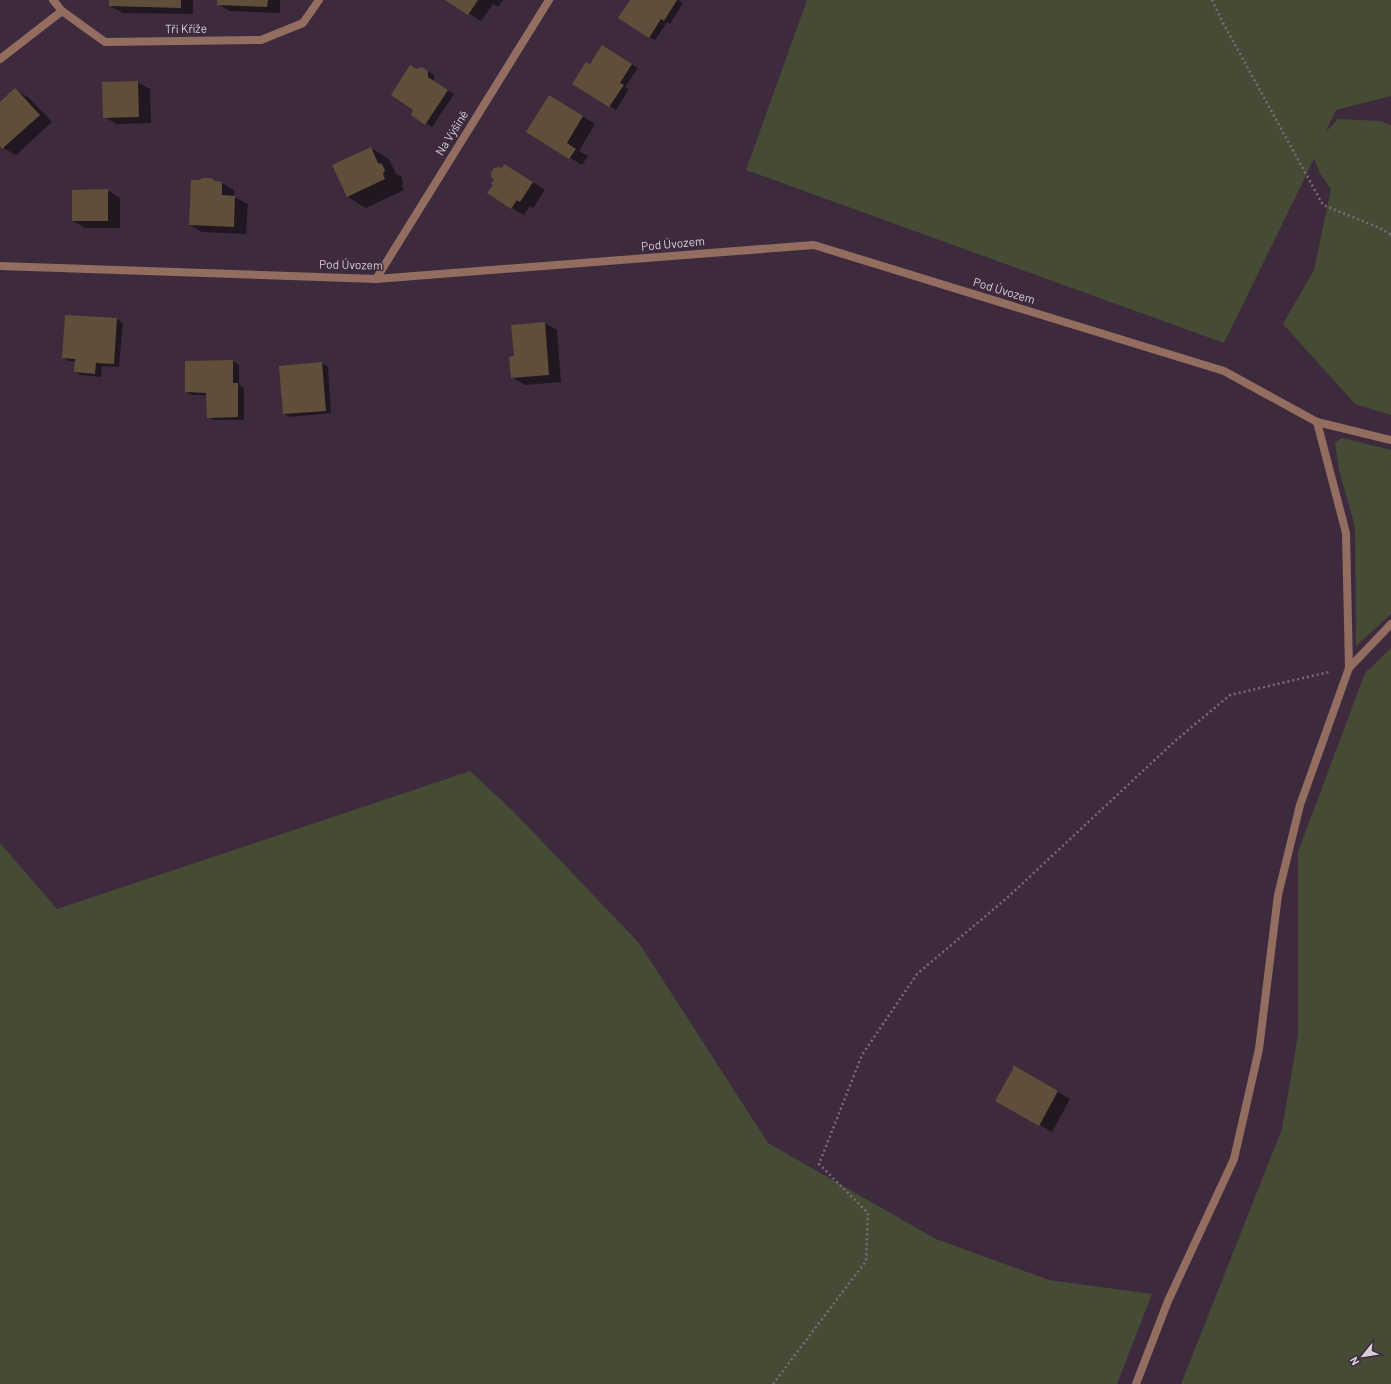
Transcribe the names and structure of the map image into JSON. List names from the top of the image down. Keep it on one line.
{"streets":{"street":["Tři Kříže","Na Výšině","Pod Úvozem"]},"crossings":[["Na Výšině","Pod Úvozem"]],"north":"bottom left"}
